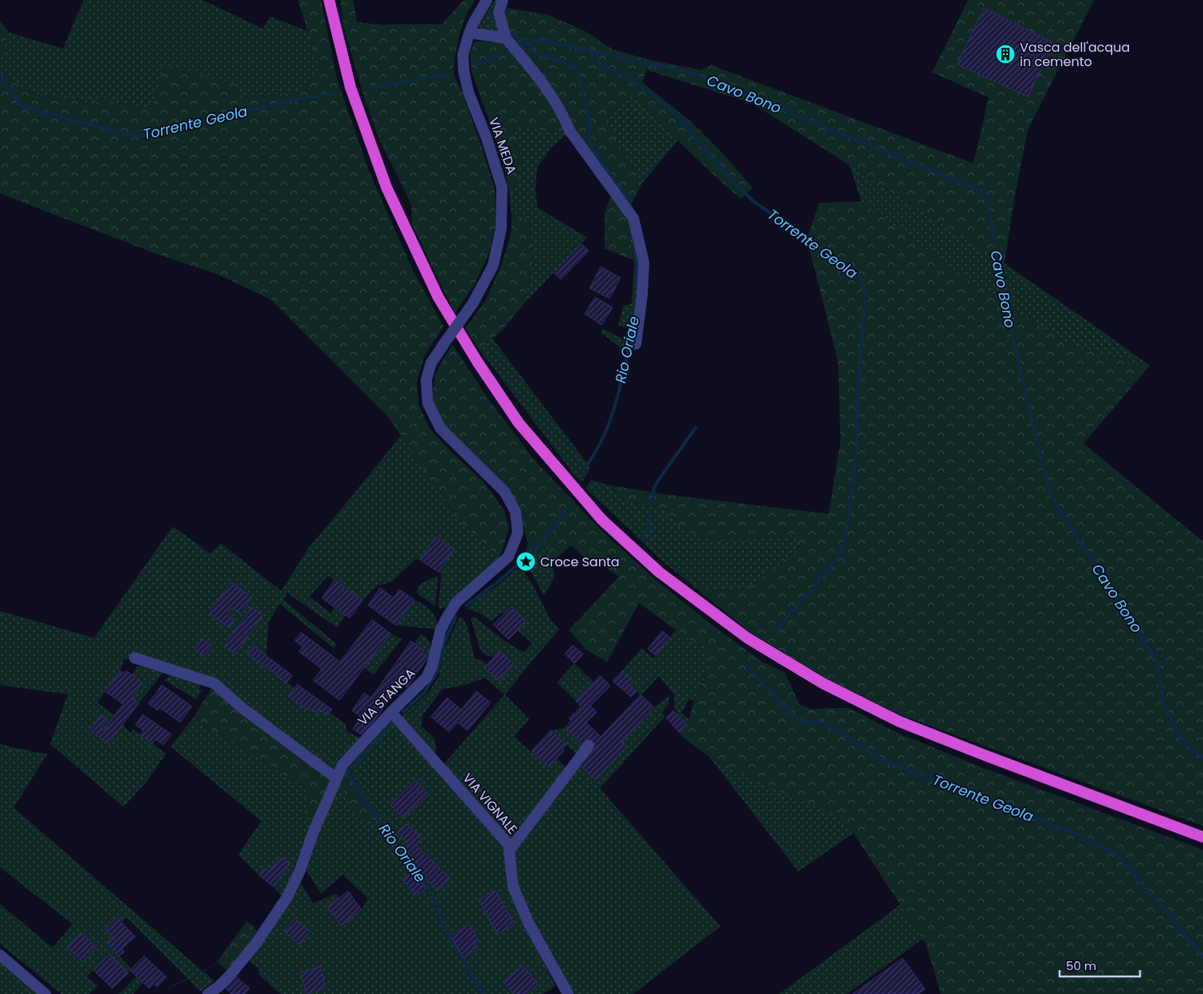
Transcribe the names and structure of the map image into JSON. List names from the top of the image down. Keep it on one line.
{"streets":{"street":["VIA MEDA","VIA STANGA","VIA VIGNALE"]},"crossings":[["VIA MEDA","VIA STANGA"],["VIA STANGA","VIA VIGNALE"]],"water":["Cavo Bono","Torrente Geola","Rio Oriale"],"places":{"building":["Vasca dell'acqua in cemento"],"place":["Croce Santa"]},"scale_bar":"50 m"}
